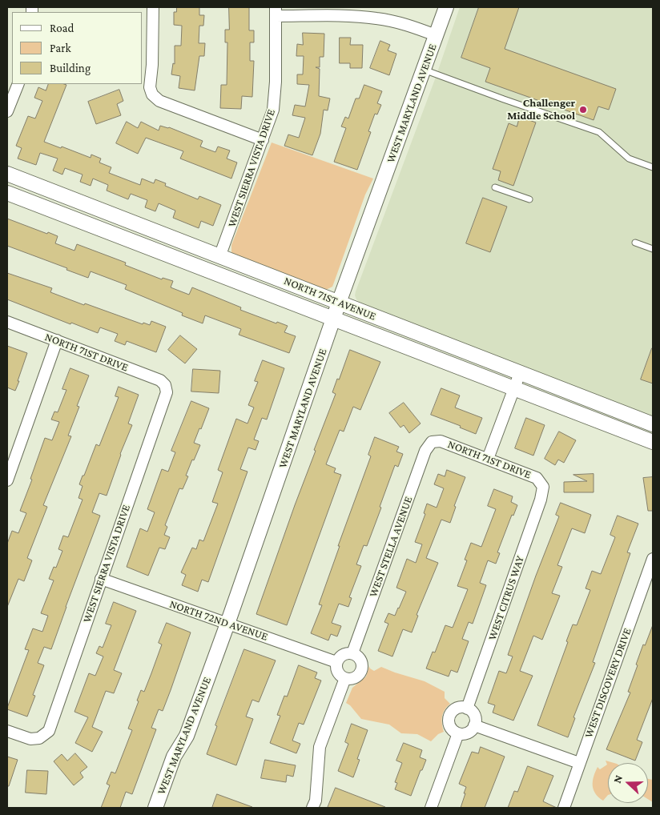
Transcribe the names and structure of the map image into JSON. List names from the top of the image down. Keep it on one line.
{"streets":{"street":["WEST MARYLAND AVENUE","WEST SIERRA VISTA DRIVE","NORTH 71ST AVENUE","NORTH 71ST DRIVE","WEST STELLA AVENUE","WEST CITRUS WAY","NORTH 72ND AVENUE","WEST DISCOVERY DRIVE"]},"crossings":[["WEST MARYLAND AVENUE","NORTH 71ST AVENUE"],["WEST MARYLAND AVENUE","NORTH 72ND AVENUE"],["WEST SIERRA VISTA DRIVE","NORTH 71ST AVENUE"],["WEST SIERRA VISTA DRIVE","NORTH 71ST DRIVE"],["WEST SIERRA VISTA DRIVE","NORTH 72ND AVENUE"],["NORTH 71ST DRIVE","WEST STELLA AVENUE"],["NORTH 71ST DRIVE","WEST CITRUS WAY"],["WEST STELLA AVENUE","NORTH 72ND AVENUE"]],"places":["Challenger Middle School"],"legend":["Road","Park","Building"],"north":"left"}
